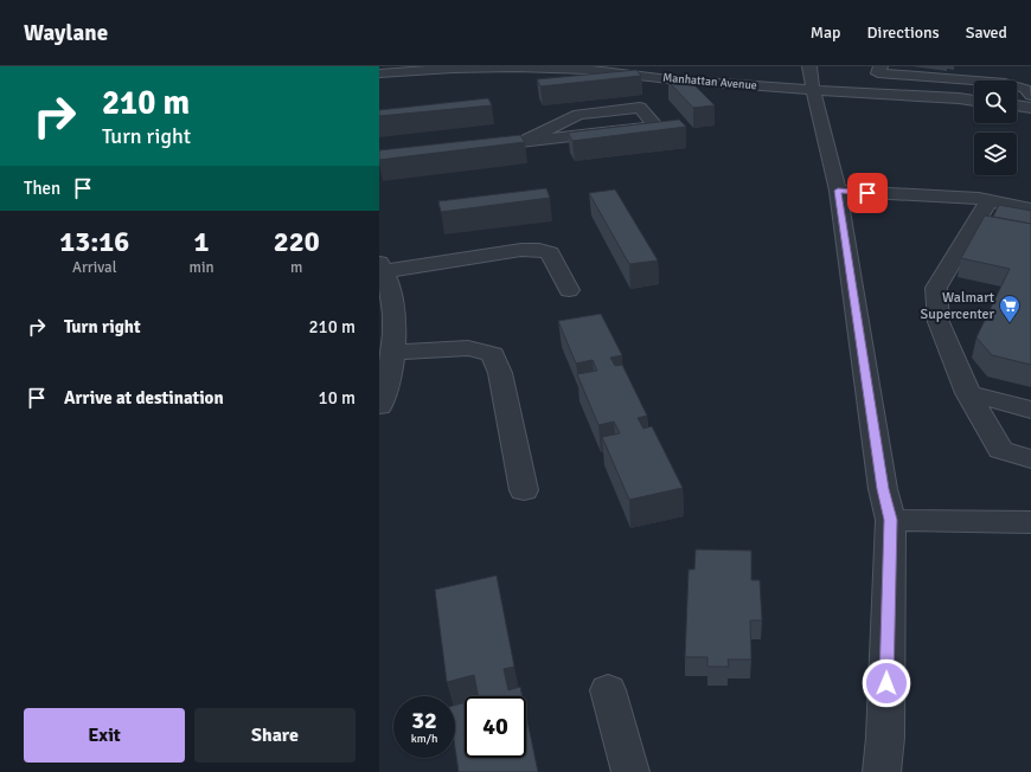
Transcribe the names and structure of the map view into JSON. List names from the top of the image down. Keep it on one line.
{"streets":{"street":["Manhattan Avenue"]},"places":{"supermarket":["Walmart Supercenter"]},"page":{"header":"Waylane","nav":["Map","Directions","Saved"],"turn":["210 m","Turn right"],"then":"Then","eta":["13:16","Arrival","1","min","220","m"],"list":[{"name":"Turn right","value":"210 m"},{"name":"Arrive at destination","value":"10 m"}],"speed":"32 km/h","limit":"40","buttons":["Exit","Share"]}}
